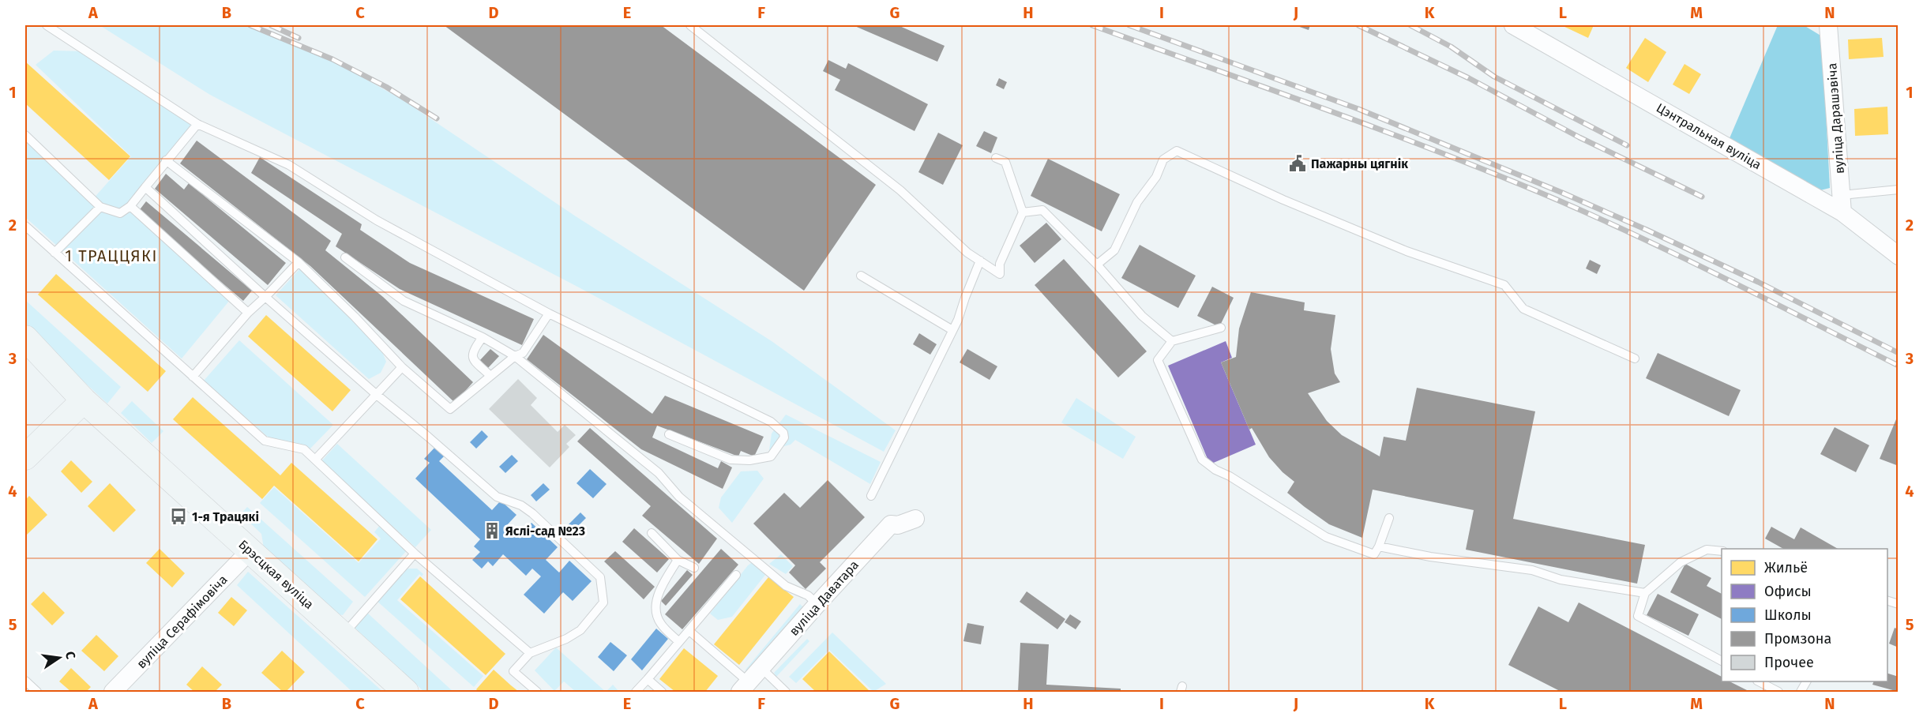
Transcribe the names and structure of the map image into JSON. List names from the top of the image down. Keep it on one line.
{"streets":{"main road":["Брэсцкая вуліца"],"street":["вуліца Дарашэвіча","Цэнтральная вуліца","вуліца Даватара","вуліца Серафімовіча"]},"crossings":[["вуліца Дарашэвіча","Цэнтральная вуліца"],["Брэсцкая вуліца","вуліца Серафімовіча"]],"districts":["1 ТРАЦЦЯКІ"],"places":{"public building":["Пажарны цягнік"],"bus stop":["1-я Трацякі"],"building":["Яслі-сад №23"]},"legend":["Жильё","Офисы","Школы","Промзона","Прочее"],"north":"right","grid":{"columns":["A","B","C","D","E","F","G","H","I","J","K","L","M","N"],"rows":["1","2","3","4","5"]}}
